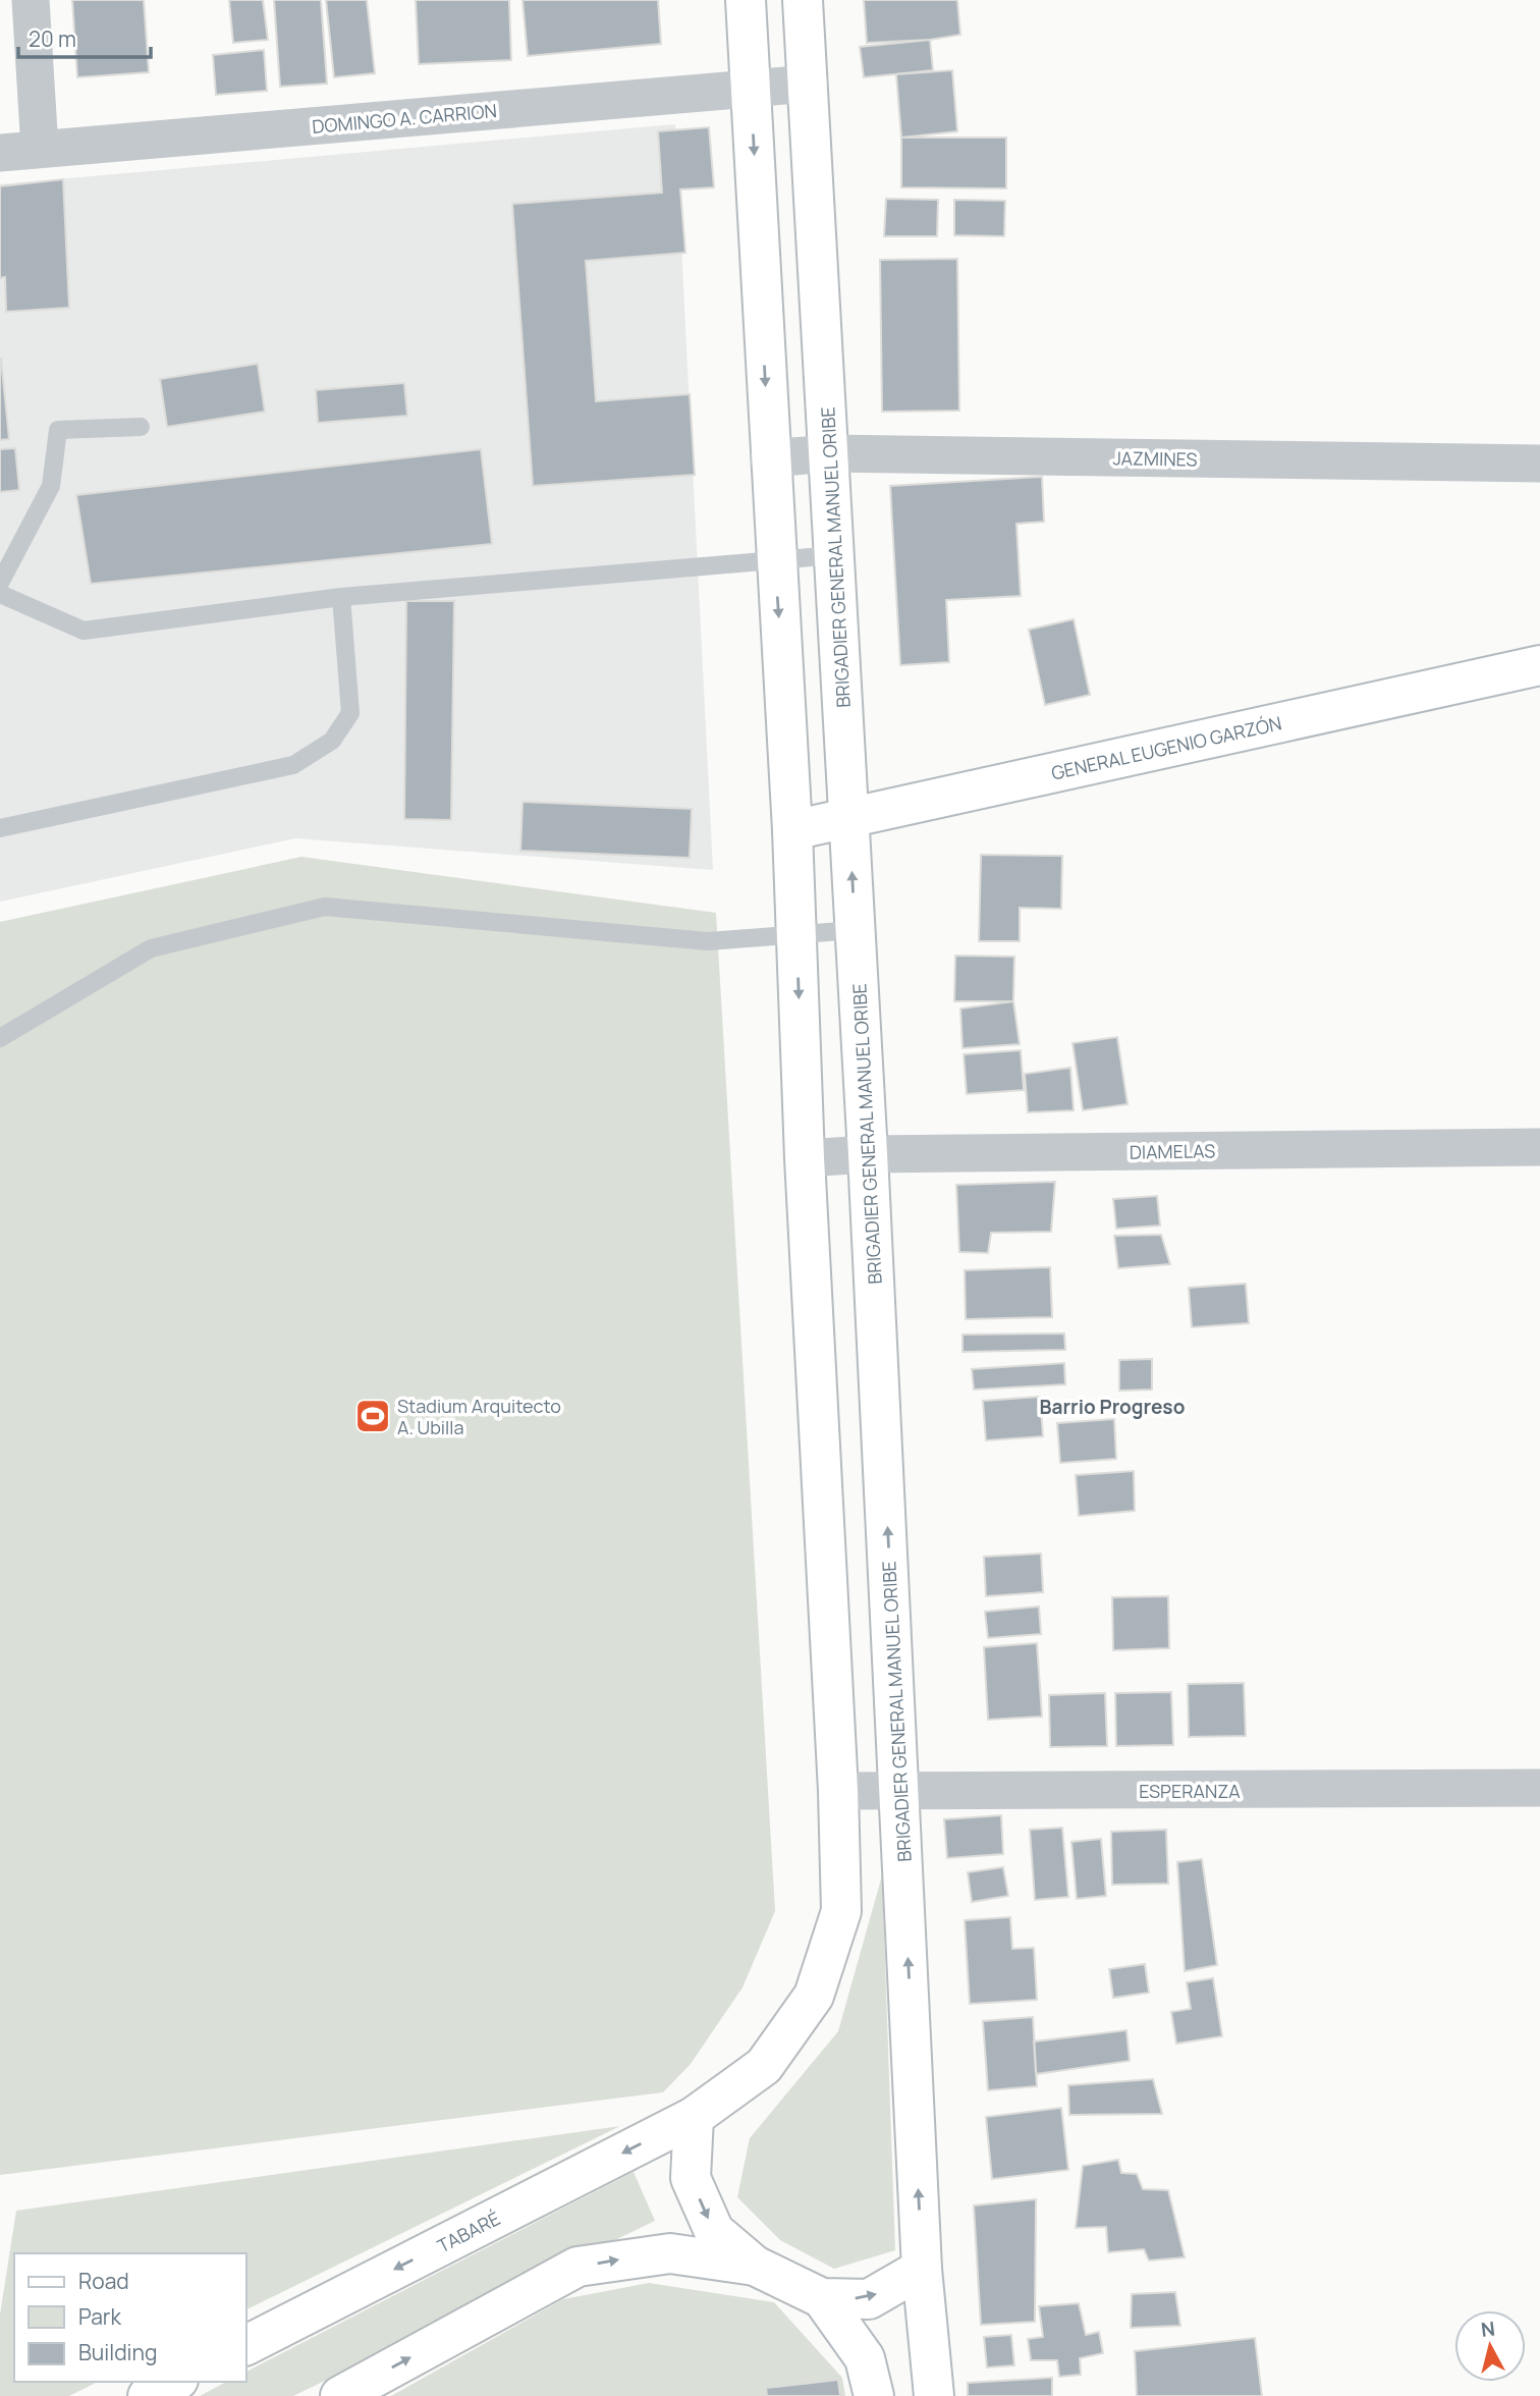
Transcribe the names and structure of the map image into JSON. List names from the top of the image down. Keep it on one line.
{"streets":{"main road":["BRIGADIER GENERAL MANUEL ORIBE","GENERAL EUGENIO GARZÓN","TABARÉ"],"street":["DOMINGO A. CARRION","JAZMINES","DIAMELAS","ESPERANZA"]},"crossings":[["DOMINGO A. CARRION","BRIGADIER GENERAL MANUEL ORIBE"],["JAZMINES","BRIGADIER GENERAL MANUEL ORIBE"],["BRIGADIER GENERAL MANUEL ORIBE","GENERAL EUGENIO GARZÓN"],["BRIGADIER GENERAL MANUEL ORIBE","DIAMELAS"],["BRIGADIER GENERAL MANUEL ORIBE","ESPERANZA"]],"districts":["Barrio Progreso"],"places":{"sports":["Stadium Arquitecto A. Ubilla"]},"legend":["Road","Park","Building"],"scale_bar":"20 m","north":"top"}
